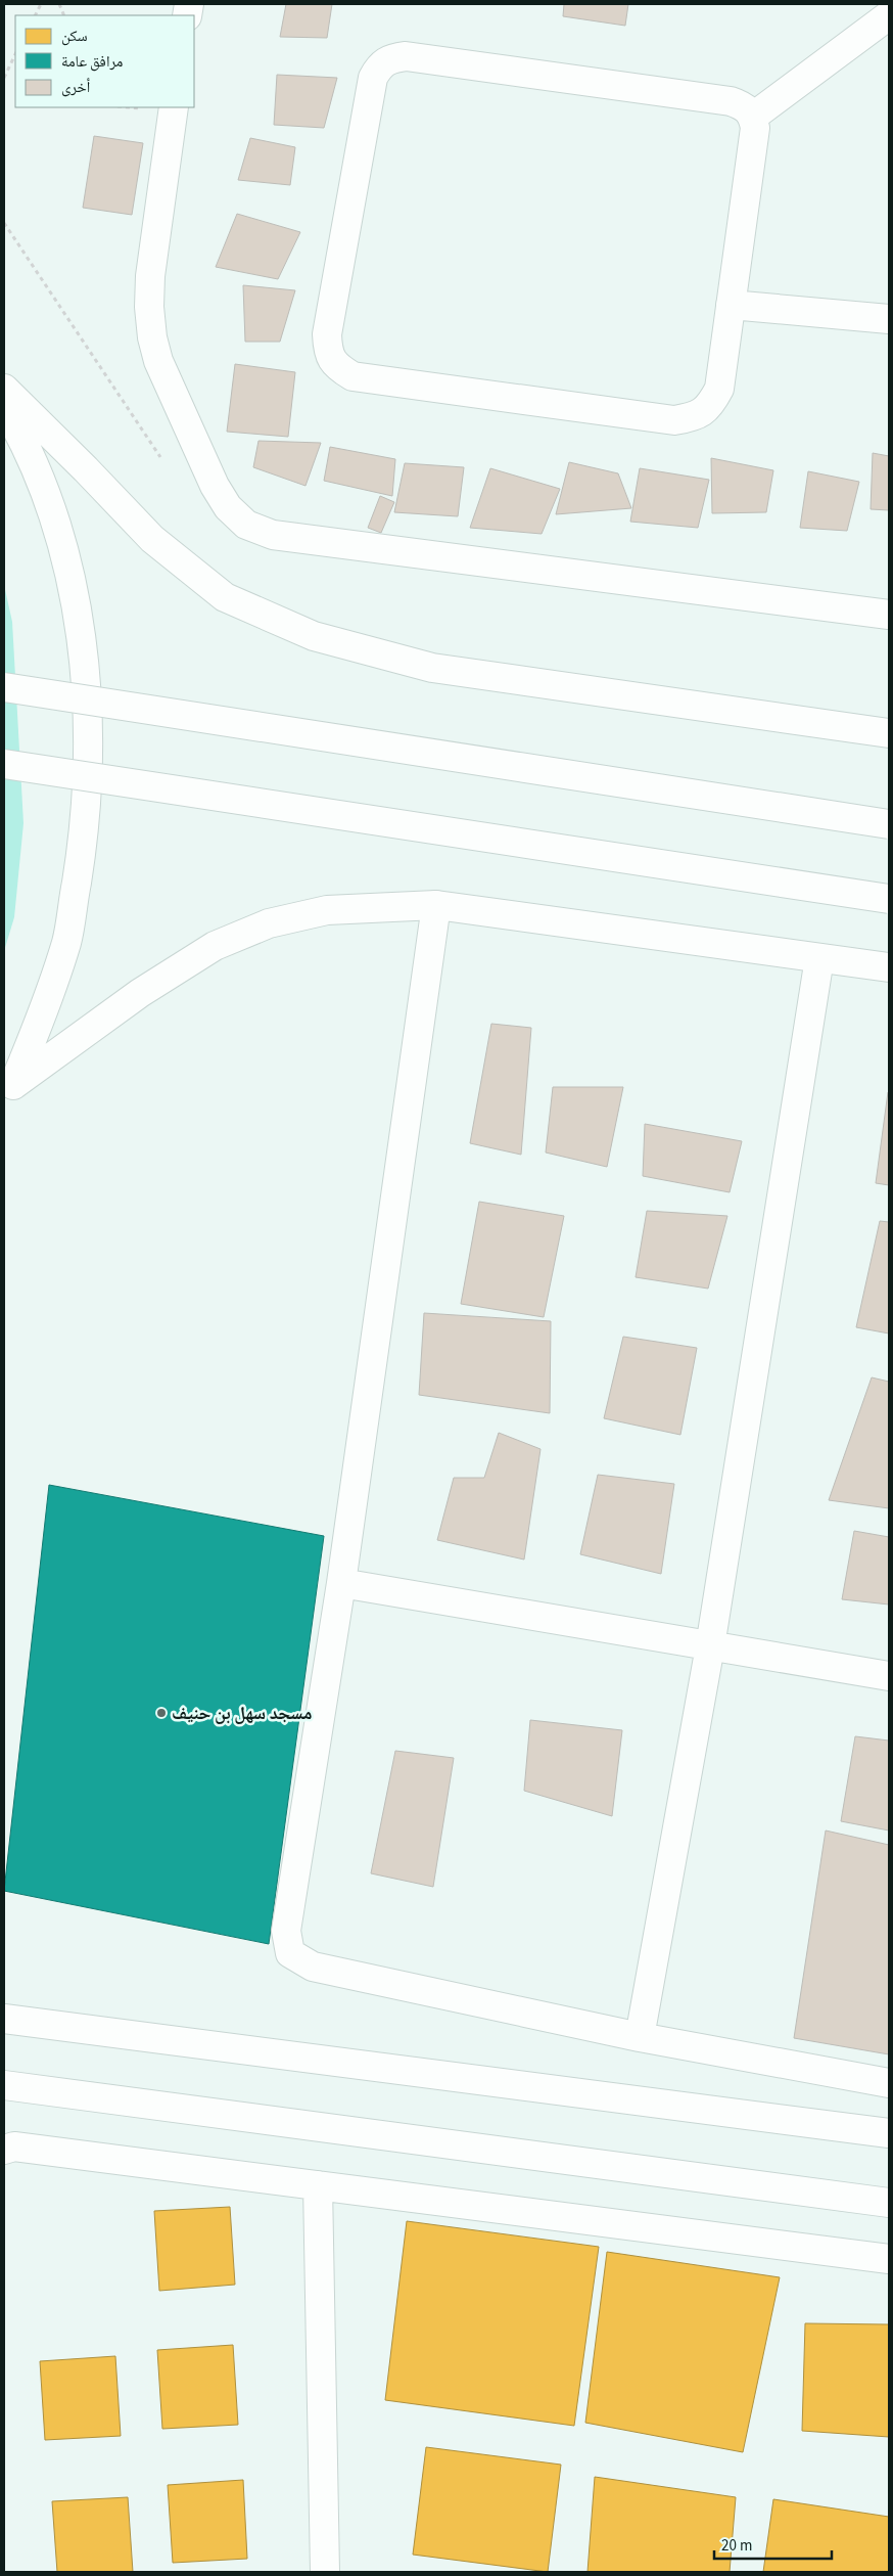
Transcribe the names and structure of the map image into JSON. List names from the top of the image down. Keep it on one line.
{"places":["مسجد سهل بن حنيف"],"legend":["سكن","مرافق عامة","أخرى"],"scale_bar":"20 m"}
